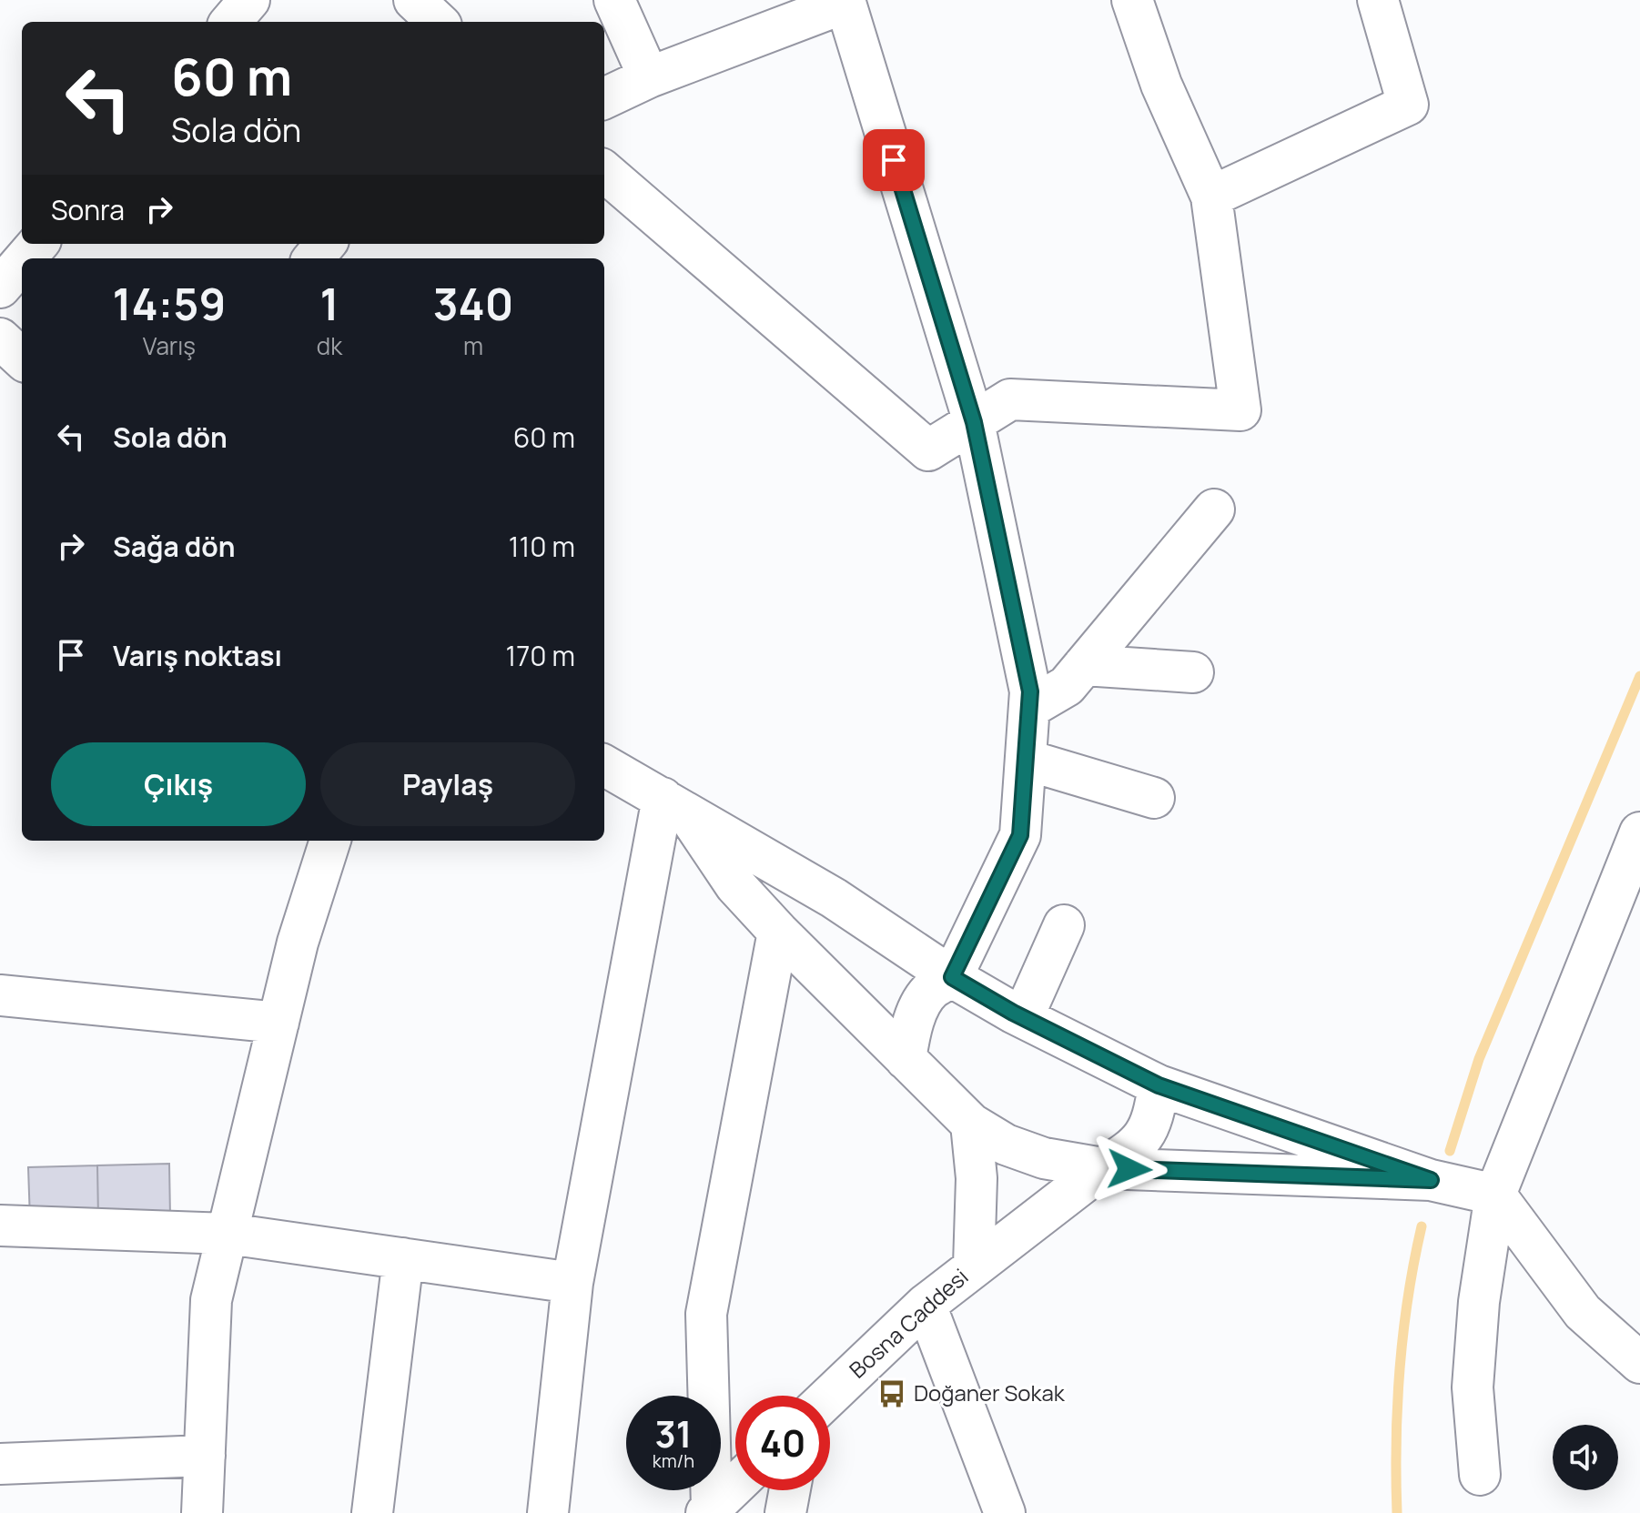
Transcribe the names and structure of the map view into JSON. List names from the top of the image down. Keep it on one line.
{"streets":{"street":["Bosna Caddesi"]},"places":{"bus stop":["Doğaner Sokak"]},"page":{"turn":["60 m","Sola dön"],"then":"Sonra","eta":["14:59","Varış","1","dk","340","m"],"list":[{"name":"Sola dön","value":"60 m"},{"name":"Sağa dön","value":"110 m"},{"name":"Varış noktası","value":"170 m"}],"buttons":["Çıkış","Paylaş"],"speed":"31 km/h","limit":"40"}}
